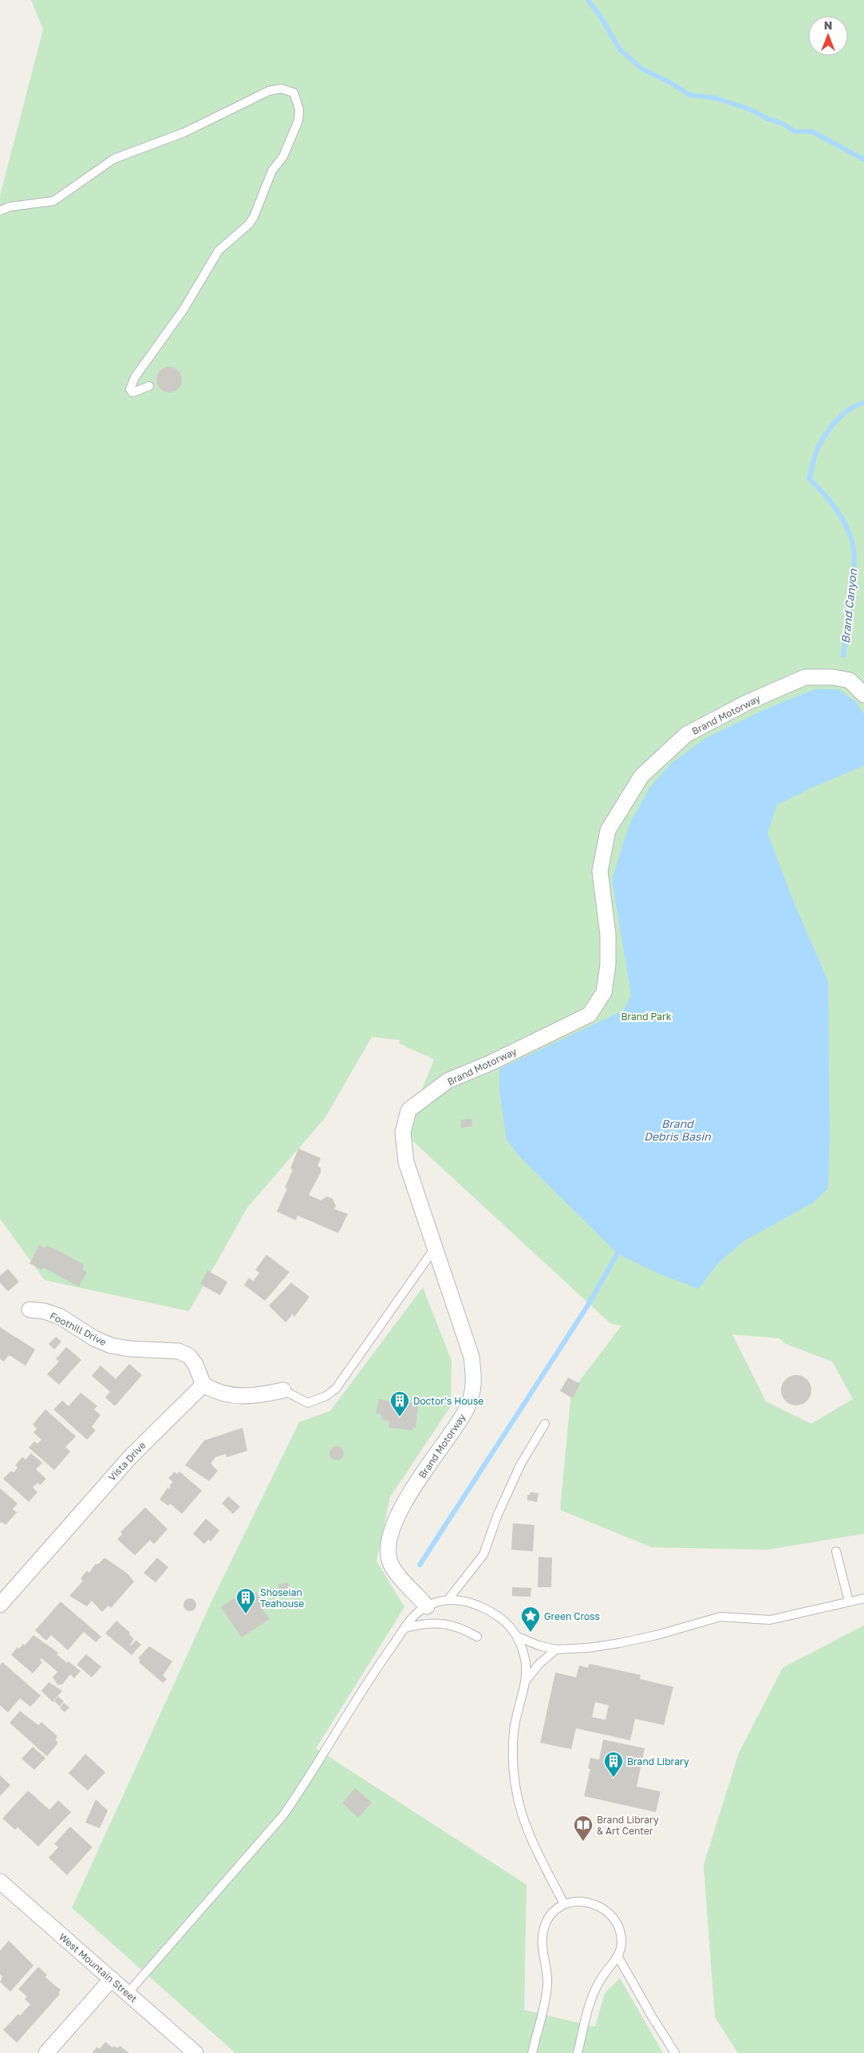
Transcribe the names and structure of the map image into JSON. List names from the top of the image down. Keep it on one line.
{"streets":{"street":["Brand Motorway","Foothill Drive","Vista Drive","West Mountain Street"]},"crossings":[["Foothill Drive","Vista Drive"]],"water":["Brand Canyon","Brand Debris Basin"],"parks":["Brand Park"],"places":{"building":["Doctor's House","Shoseian Teahouse","Brand Library"],"place":["Green Cross"],"library":["Brand Library & Art Center"]},"north":"top"}
